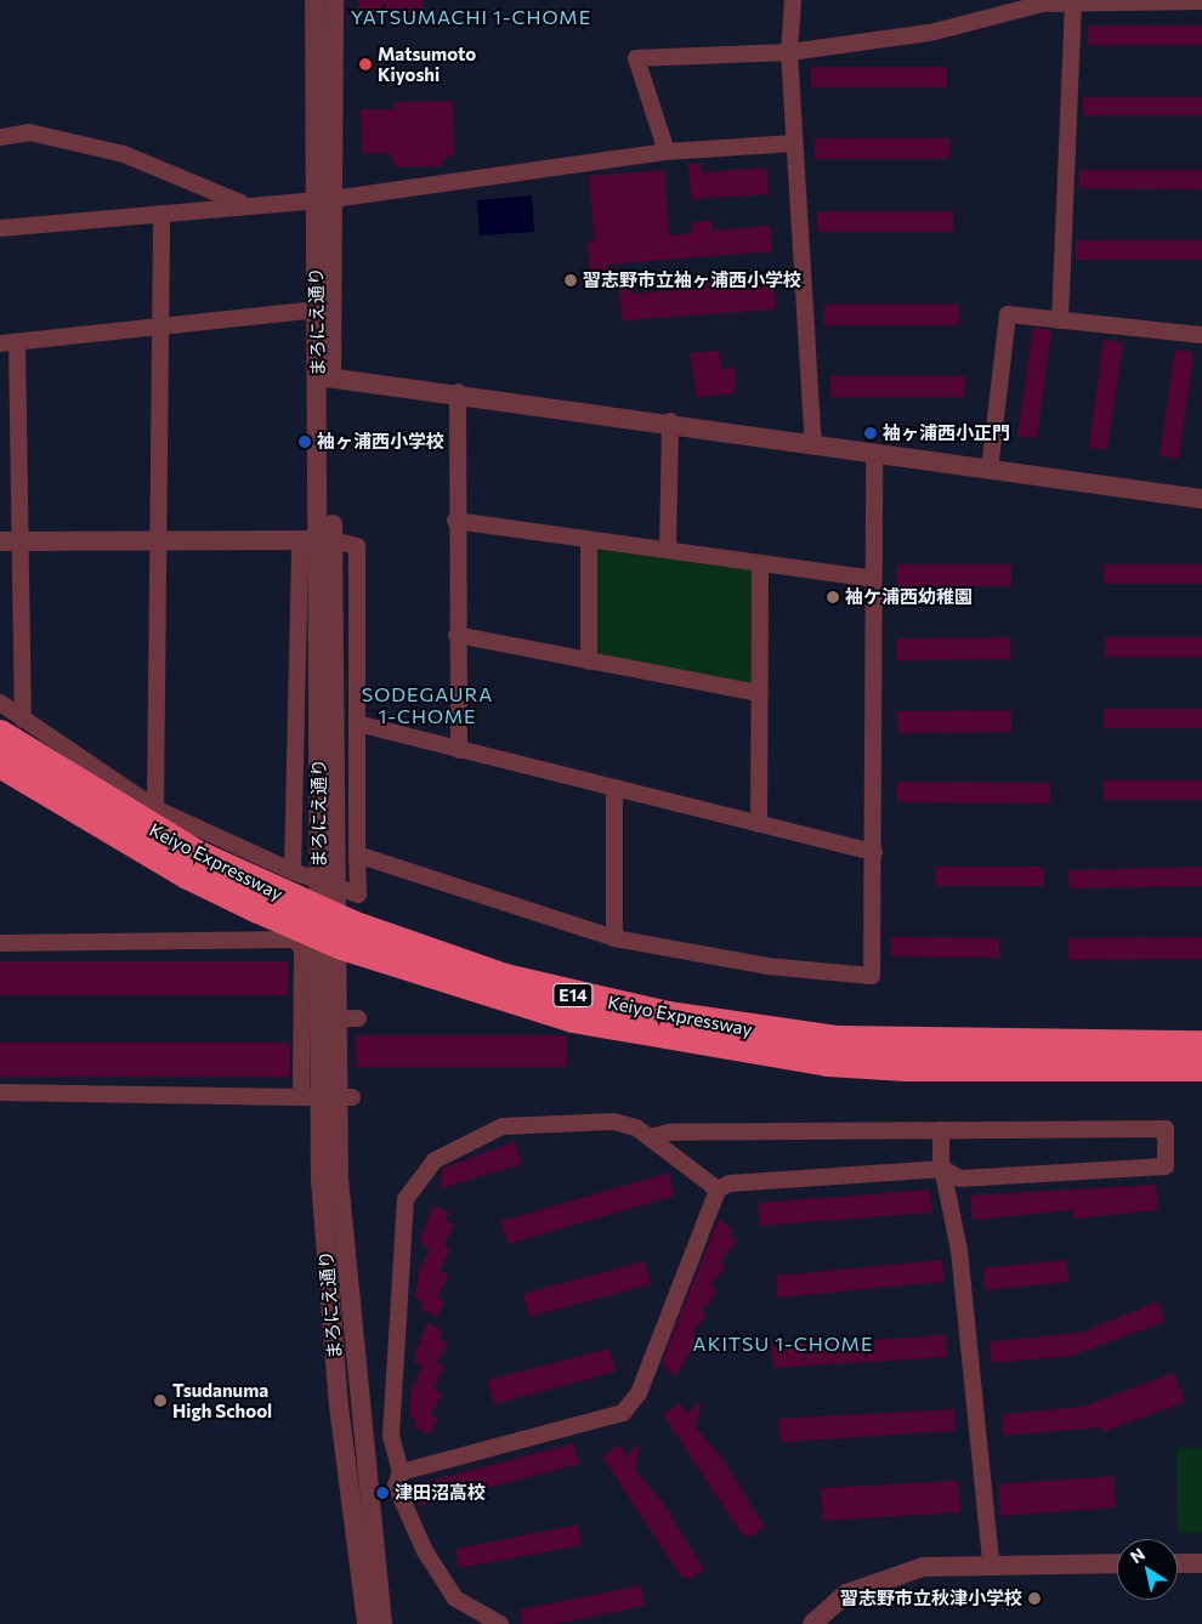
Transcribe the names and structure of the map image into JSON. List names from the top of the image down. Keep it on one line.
{"streets":{"highway":["Keiyo Expressway","E14"],"street":["まろにえ通り"]},"crossings":[["まろにえ通り","Keiyo Expressway"]],"districts":["YATSUMACHI 1-CHOME","SODEGAURA 1-CHOME","AKITSU 1-CHOME"],"places":["Matsumoto Kiyoshi","習志野市立袖ヶ浦西小学校","袖ヶ浦西小正門","袖ヶ浦西小学校","袖ケ浦西幼稚園","Tsudanuma High School","津田沼高校","習志野市立秋津小学校"],"north":"top left"}
